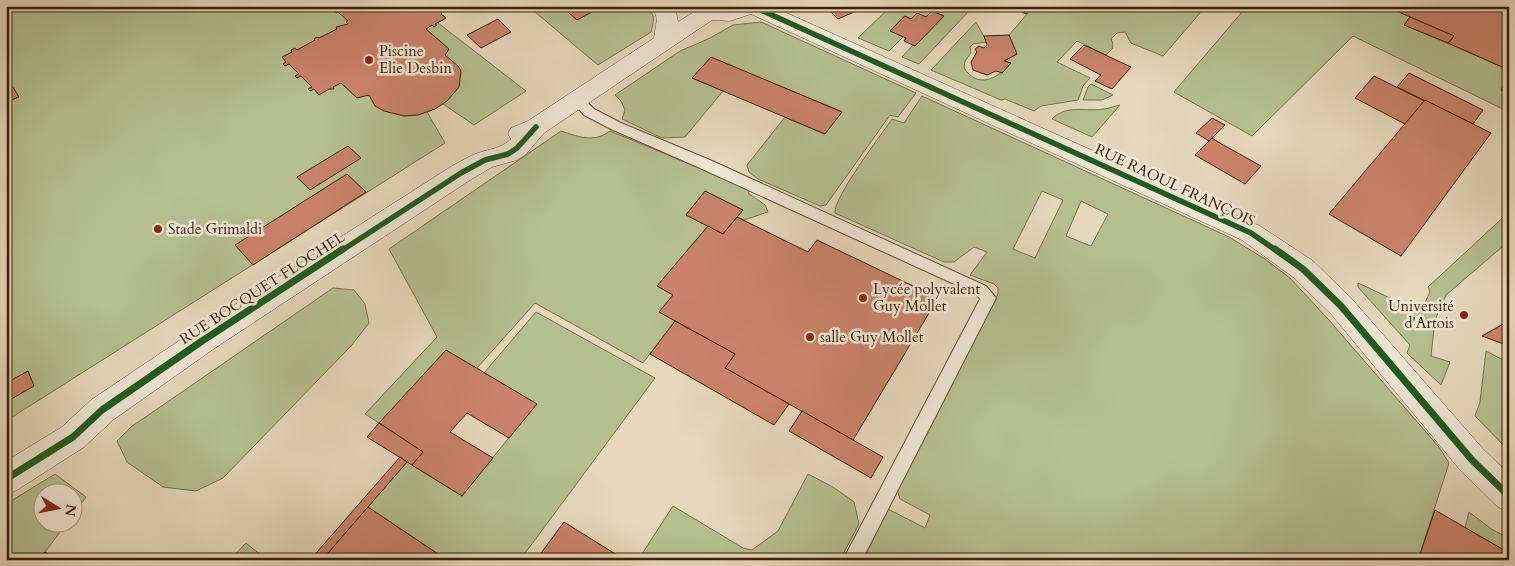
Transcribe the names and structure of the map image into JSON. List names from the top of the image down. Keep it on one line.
{"streets":{"street":["RUE RAOUL FRANÇOIS","RUE BOCQUET FLOCHEL"]},"places":["Piscine Elie Desbin","Stade Grimaldi","Lycée polyvalent Guy Mollet","Université d'Artois","salle Guy Mollet"],"north":"right"}
